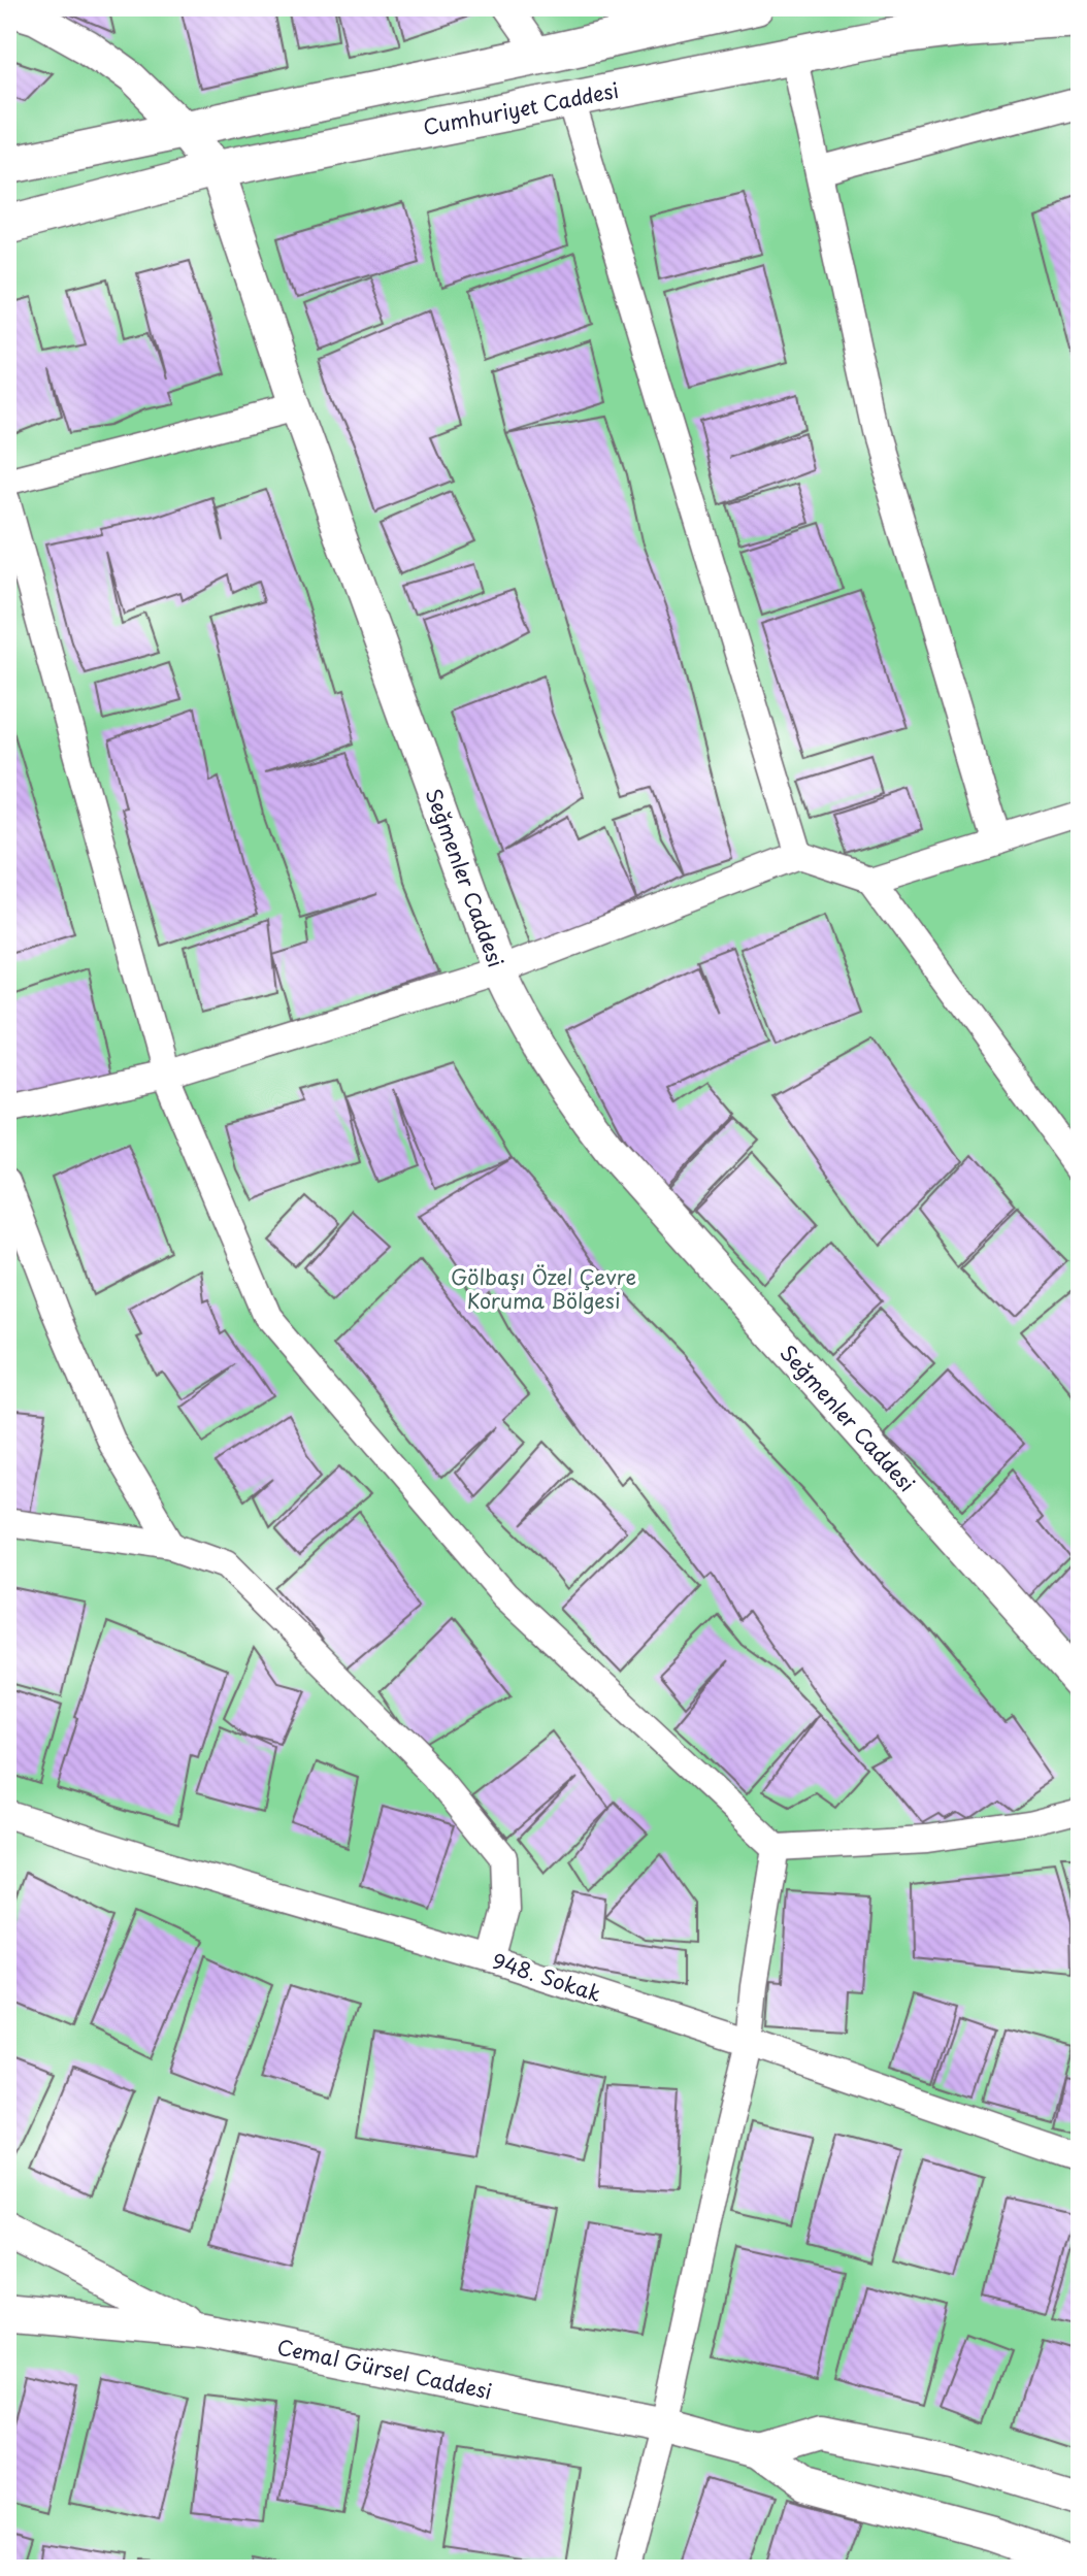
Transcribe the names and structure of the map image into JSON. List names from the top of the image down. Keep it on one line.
{"streets":{"main road":["Cumhuriyet Caddesi"],"street":["Seğmenler Caddesi","948. Sokak","Cemal Gürsel Caddesi"]},"crossings":[["Cumhuriyet Caddesi","Seğmenler Caddesi"]],"parks":["Gölbaşı Özel Çevre Koruma Bölgesi"]}
